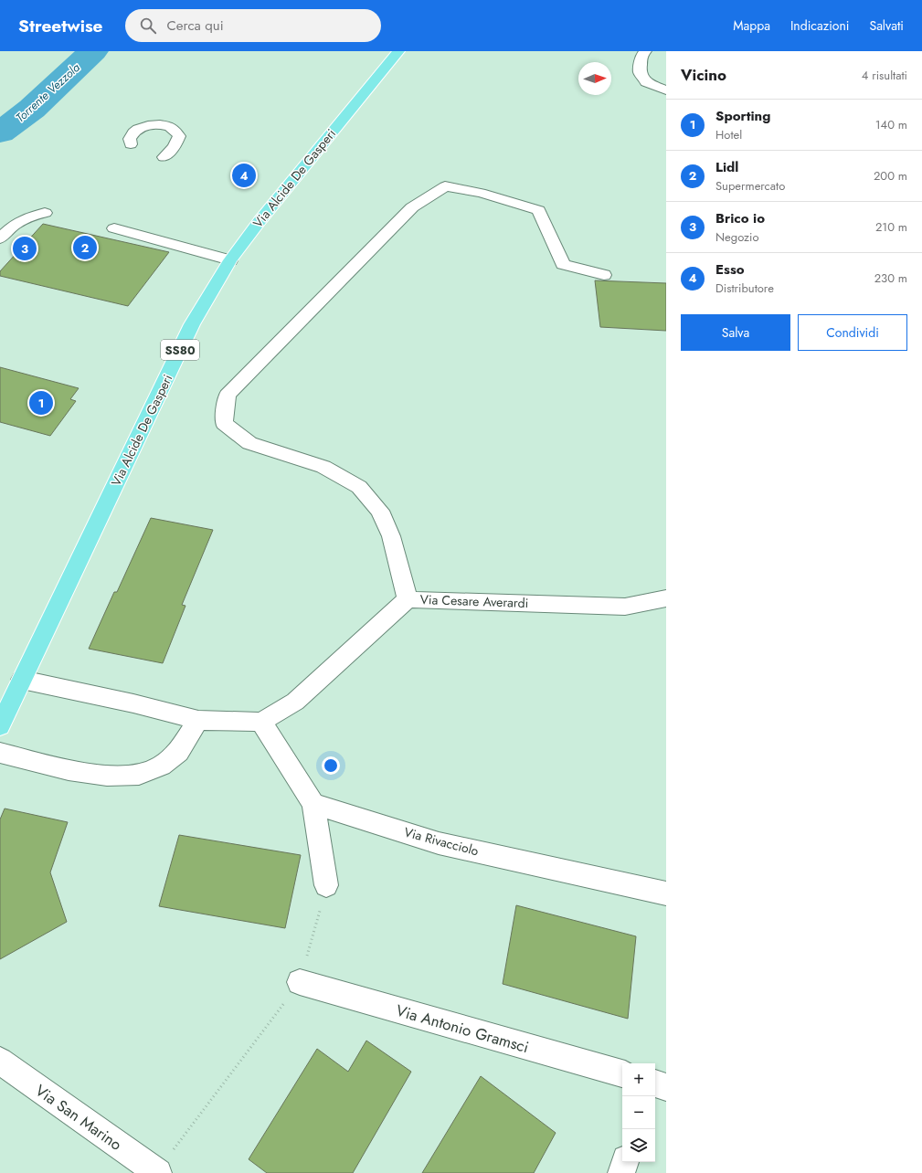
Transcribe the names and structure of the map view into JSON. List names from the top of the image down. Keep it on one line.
{"streets":{"main road":["Via Alcide De Gasperi","SS80"],"street":["Via Cesare Averardi","Via Rivacciolo","Via Antonio Gramsci","Via San Marino"]},"water":["Torrente Vezzola"],"north":"right","page":{"header":"Streetwise","search":"Cerca qui","nav":["Mappa","Indicazioni","Salvati"],"heading":["Vicino","4 risultati"],"list":[{"mark":"1","name":"Sporting","note":"Hotel","value":"140 m"},{"mark":"2","name":"Lidl","note":"Supermercato","value":"200 m"},{"mark":"3","name":"Brico io","note":"Negozio","value":"210 m"},{"mark":"4","name":"Esso","note":"Distributore","value":"230 m"}],"pins":["4","2","3","1"],"buttons":["Salva","Condividi"],"map_buttons":["+","−"]}}
